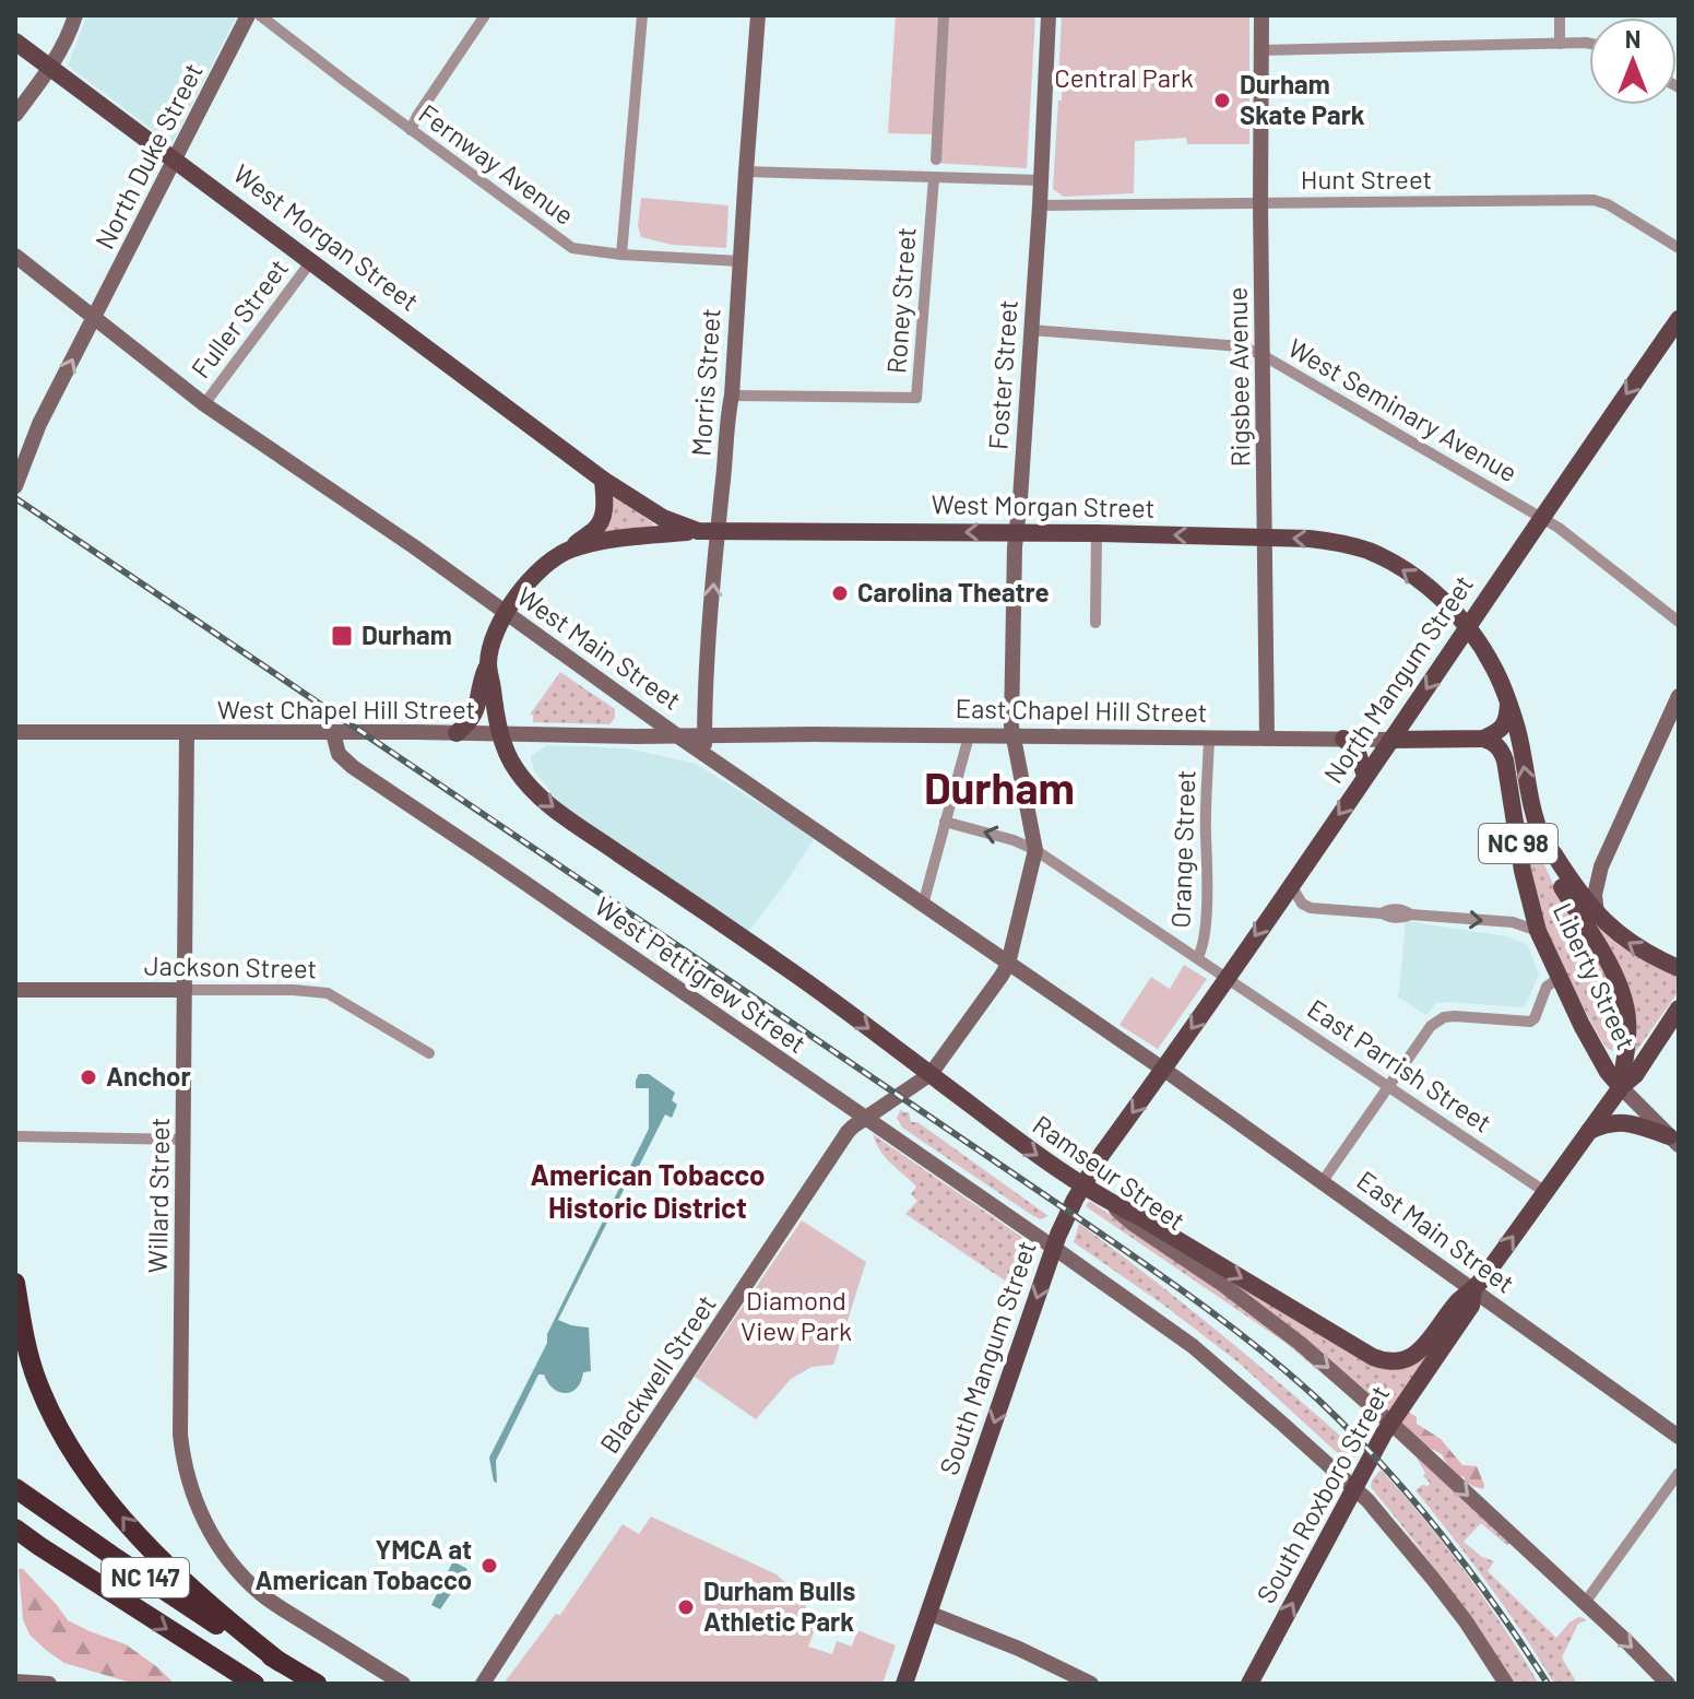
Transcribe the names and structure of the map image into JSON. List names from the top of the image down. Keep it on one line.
{"streets":{"highway":["NC 147"],"main road":["West Morgan Street","North Mangum Street","East Chapel Hill Street","NC 98","Liberty Street","Ramseur Street","South Mangum Street","South Roxboro Street"],"street":["North Duke Street","Fernway Avenue","Hunt Street","Roney Street","Fuller Street","Foster Street","Rigsbee Avenue","Morris Street","West Seminary Avenue","West Main Street","West Chapel Hill Street","Orange Street","Jackson Street","West Pettigrew Street","East Parrish Street","Willard Street","East Main Street","Blackwell Street"]},"crossings":[["North Duke Street","West Morgan Street"],["North Duke Street","West Main Street"],["Fernway Avenue","Morris Street"],["Hunt Street","Foster Street"],["Hunt Street","Rigsbee Avenue"],["West Morgan Street","Fuller Street"],["West Morgan Street","Foster Street"],["West Morgan Street","Rigsbee Avenue"],["West Morgan Street","Morris Street"],["West Morgan Street","North Mangum Street"],["West Morgan Street","Liberty Street"],["Roney Street","Morris Street"],["Fuller Street","West Main Street"],["Foster Street","West Seminary Avenue"],["Foster Street","East Chapel Hill Street"],["Foster Street","East Parrish Street"],["Rigsbee Avenue","West Seminary Avenue"],["Rigsbee Avenue","East Chapel Hill Street"],["Morris Street","West Main Street"],["Morris Street","East Chapel Hill Street"],["West Seminary Avenue","North Mangum Street"],["West Main Street","North Mangum Street"],["West Main Street","West Chapel Hill Street"],["West Main Street","East Chapel Hill Street"],["West Main Street","East Main Street"],["West Main Street","South Mangum Street"],["West Main Street","Blackwell Street"],["North Mangum Street","East Chapel Hill Street"],["North Mangum Street","East Parrish Street"],["North Mangum Street","East Main Street"],["North Mangum Street","South Mangum Street"],["West Chapel Hill Street","East Chapel Hill Street"],["West Chapel Hill Street","West Pettigrew Street"],["West Chapel Hill Street","Ramseur Street"],["West Chapel Hill Street","Willard Street"],["East Chapel Hill Street","Orange Street"],["East Chapel Hill Street","Liberty Street"],["Orange Street","East Parrish Street"],["Jackson Street","Willard Street"],["West Pettigrew Street","South Mangum Street"],["West Pettigrew Street","Blackwell Street"],["West Pettigrew Street","South Roxboro Street"],["Ramseur Street","South Mangum Street"],["Ramseur Street","Blackwell Street"],["East Main Street","South Mangum Street"],["East Main Street","South Roxboro Street"]],"one_way":["West Morgan Street","North Mangum Street","Ramseur Street","South Mangum Street","South Roxboro Street"],"districts":["Durham","American Tobacco Historic District"],"parks":["Central Park","Diamond View Park"],"places":{"other":["Durham Skate Park","Carolina Theatre","Anchor","YMCA at American Tobacco","Durham Bulls Athletic Park"],"transit":["Durham"]},"north":"top"}
